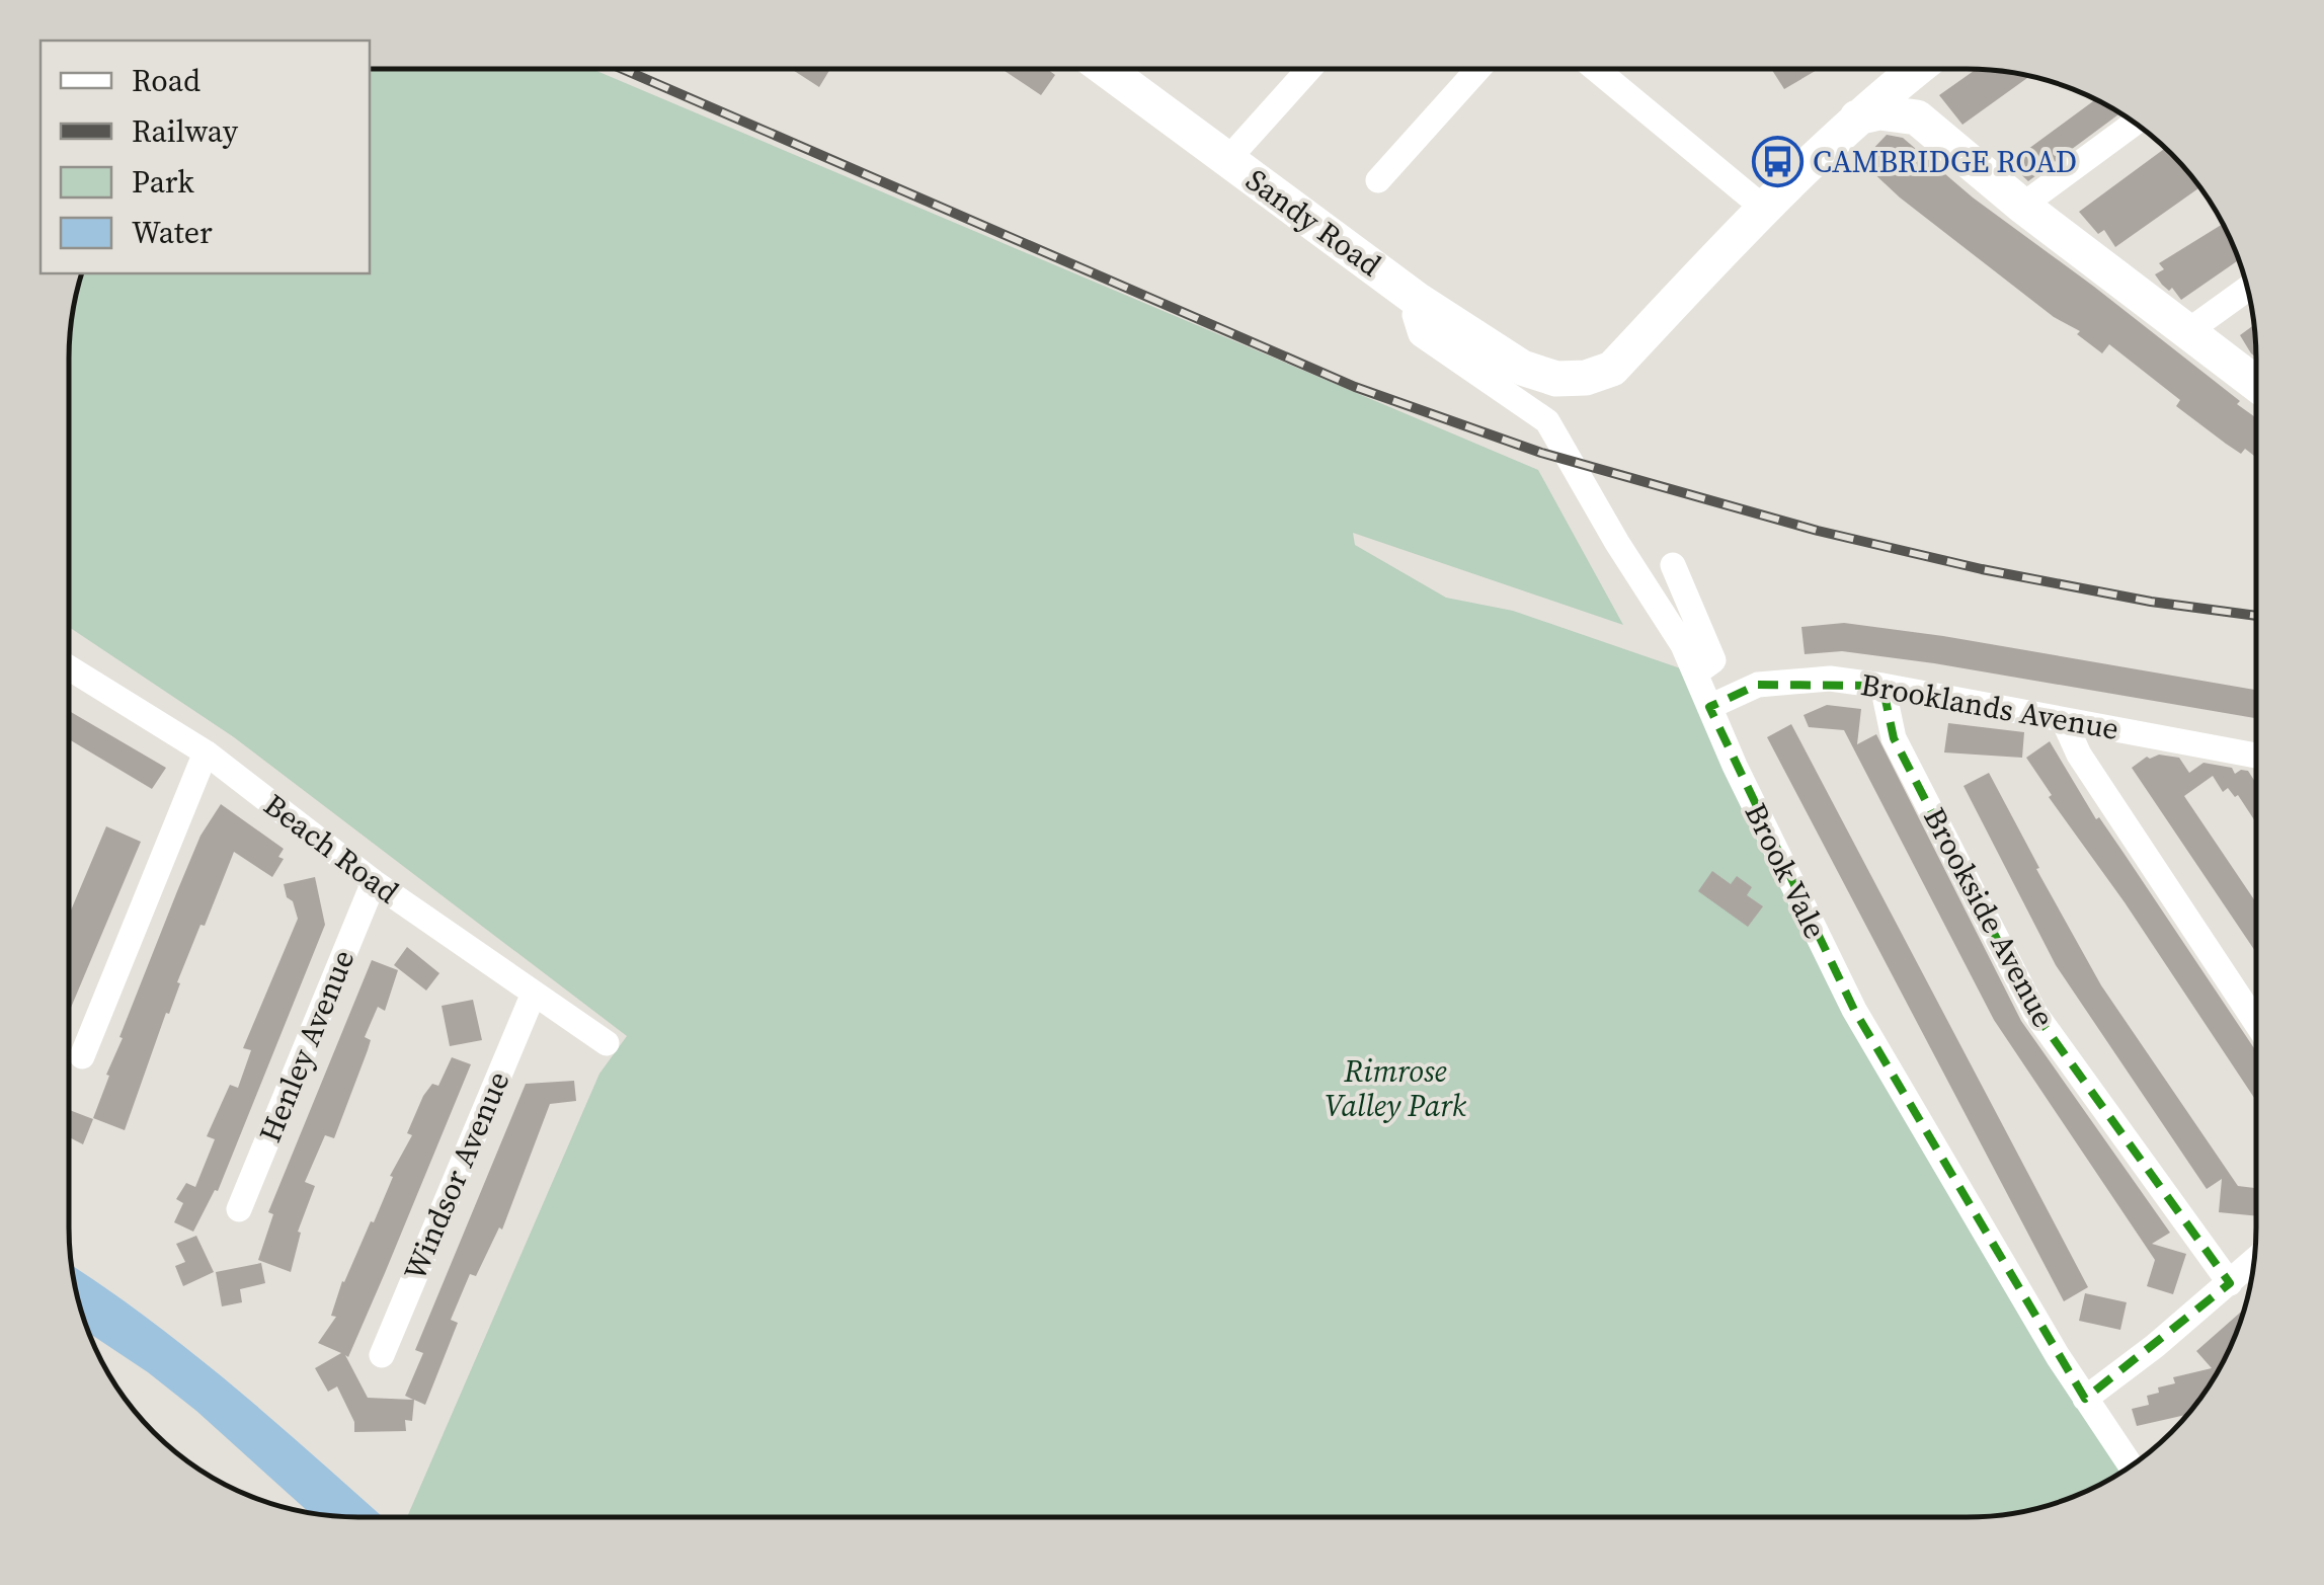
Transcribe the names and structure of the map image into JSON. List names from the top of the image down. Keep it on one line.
{"streets":{"main road":["Sandy Road"],"street":["Brooklands Avenue","Beach Road","Brook Vale","Brookside Avenue","Henley Avenue","Windsor Avenue"]},"crossings":[["Sandy Road","Brook Vale"],["Brooklands Avenue","Brook Vale"],["Brooklands Avenue","Brookside Avenue"],["Beach Road","Henley Avenue"],["Beach Road","Windsor Avenue"]],"parks":["Rimrose Valley Park"],"places":{"bus stop":["CAMBRIDGE ROAD"]},"legend":["Road","Railway","Park","Water"]}
